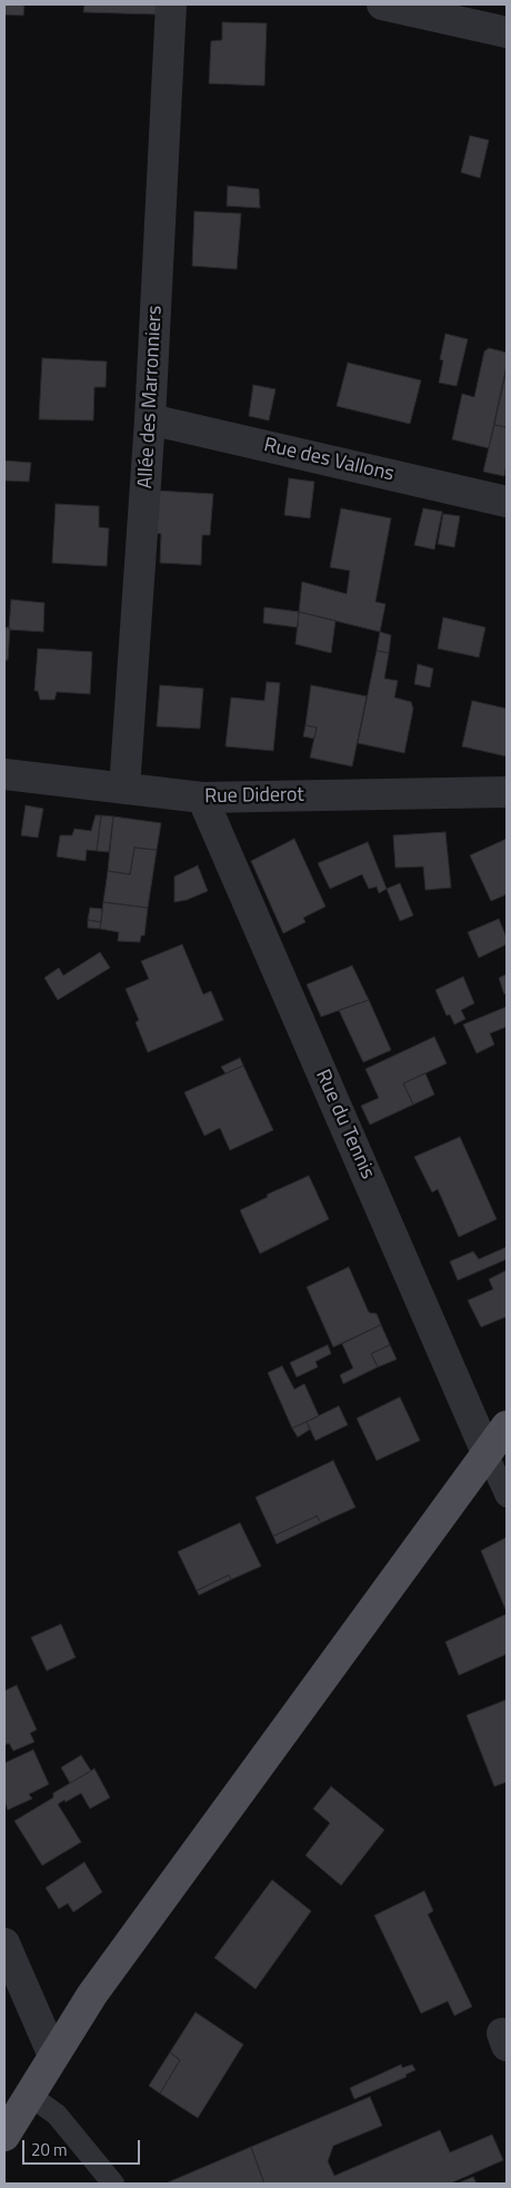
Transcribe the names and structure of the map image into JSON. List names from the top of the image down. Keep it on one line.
{"streets":{"street":["Allée des Marronniers","Rue des Vallons","Rue Diderot","Rue du Tennis"]},"crossings":[["Allée des Marronniers","Rue des Vallons"],["Allée des Marronniers","Rue Diderot"],["Rue Diderot","Rue du Tennis"]],"scale_bar":"20 m"}
